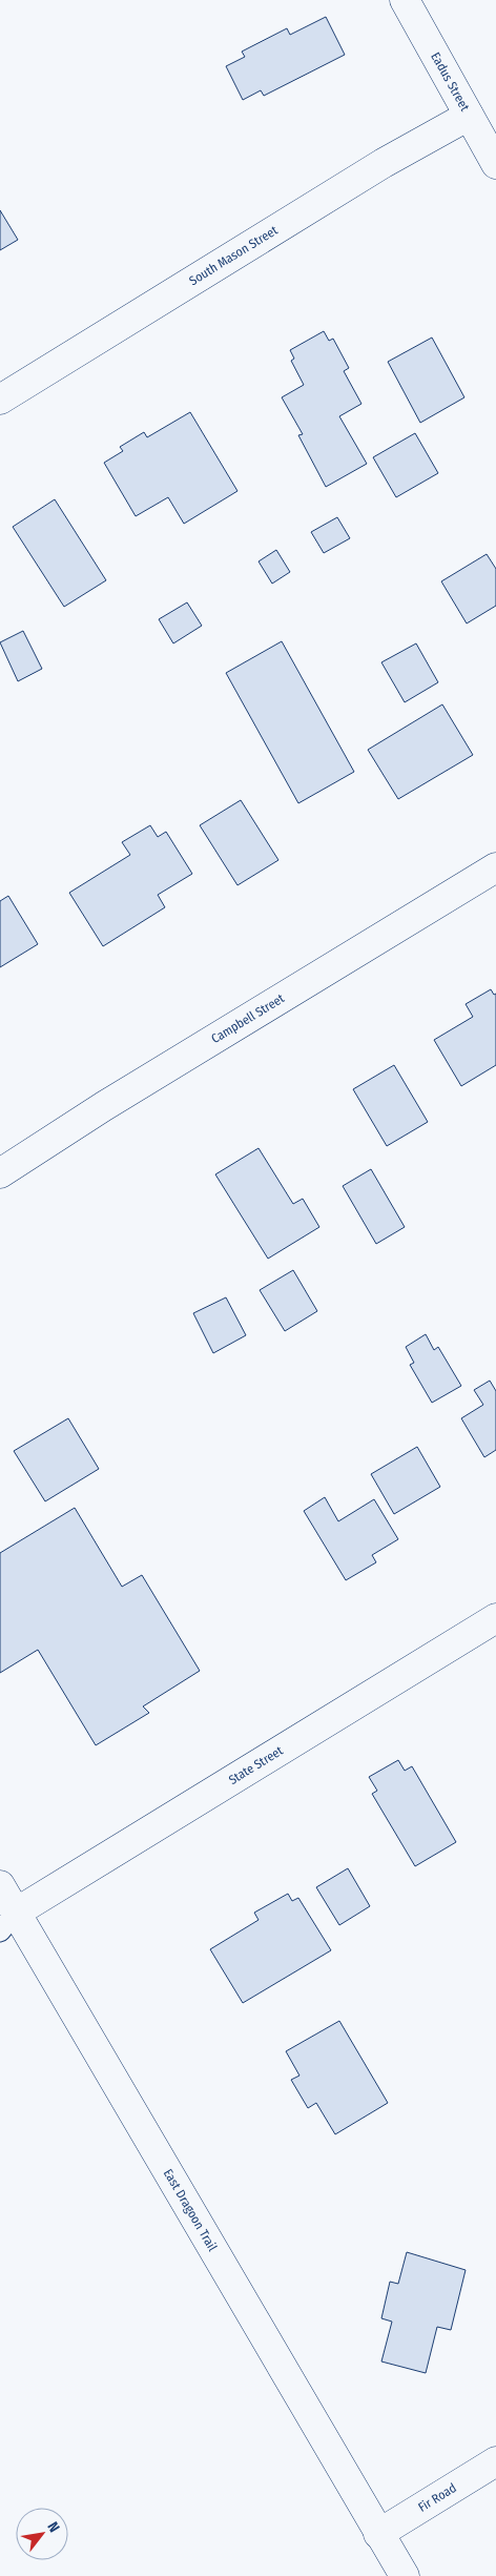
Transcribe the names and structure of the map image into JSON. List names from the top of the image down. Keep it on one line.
{"streets":{"street":["Eadus Street","South Mason Street","Campbell Street","State Street","East Dragoon Trail","Fir Road"]},"crossings":[["Eadus Street","South Mason Street"],["State Street","East Dragoon Trail"],["East Dragoon Trail","Fir Road"]],"north":"top right"}
